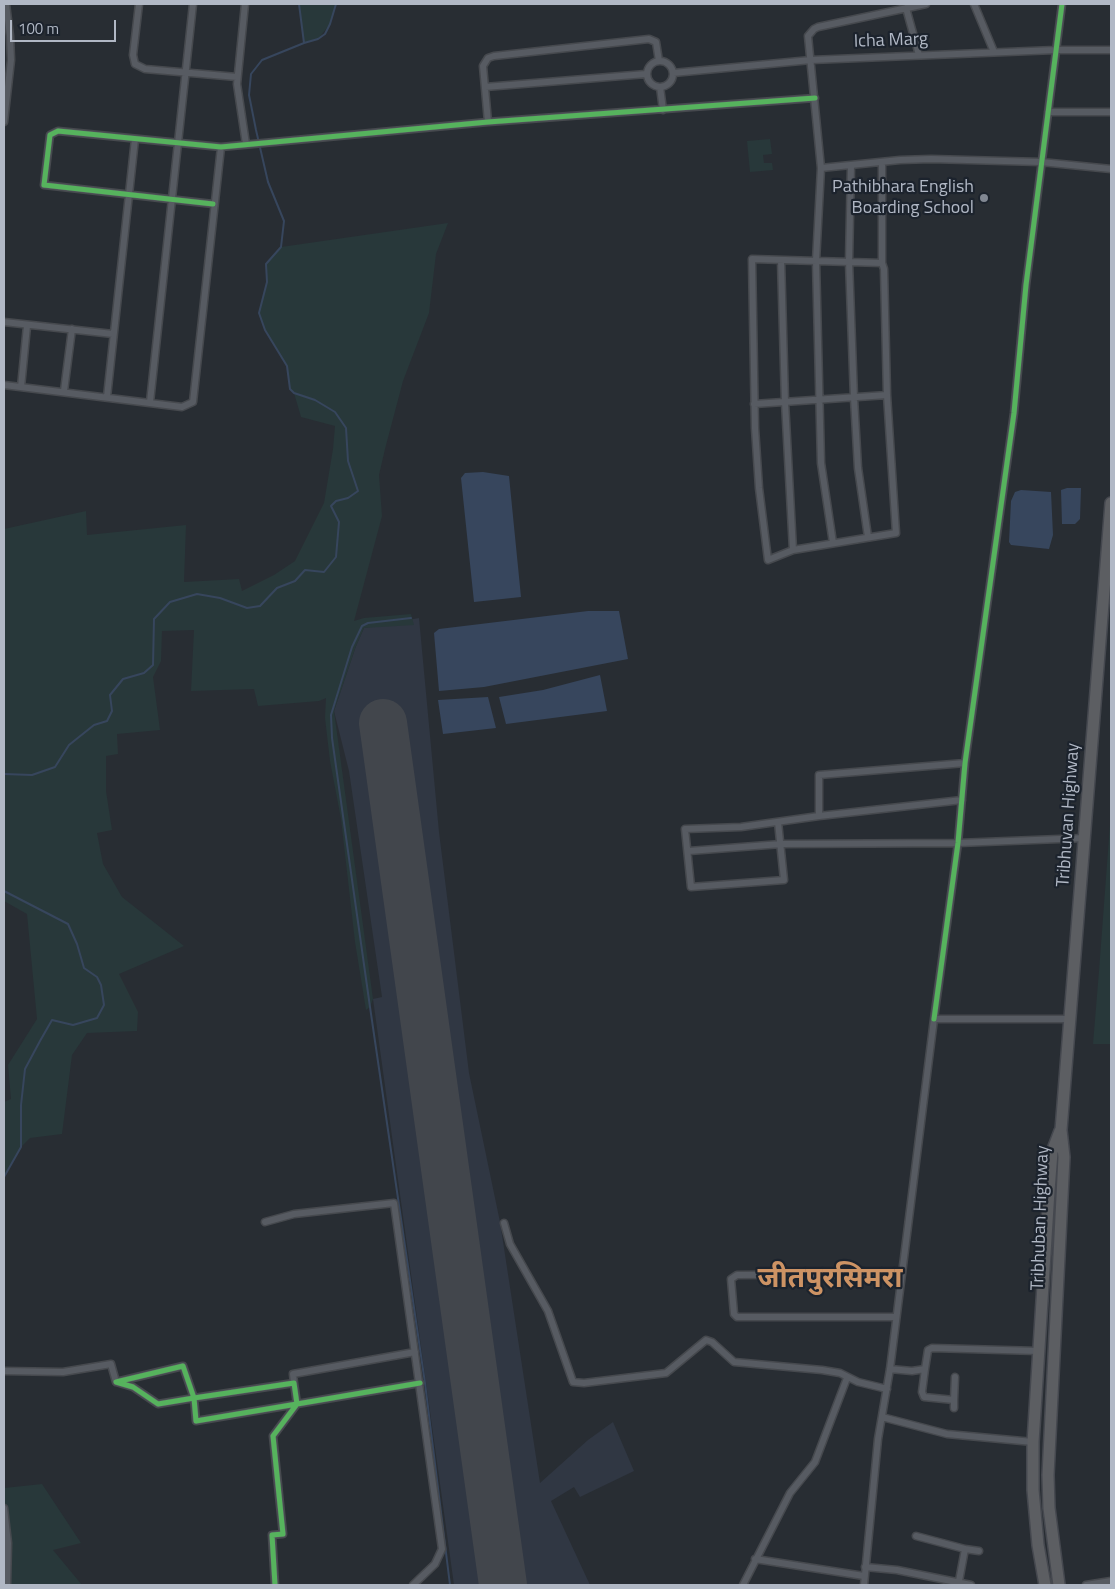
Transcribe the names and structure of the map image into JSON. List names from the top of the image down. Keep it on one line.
{"streets":{"highway":["Tribhuvan Highway","Tribhuban Highway"],"street":["Icha Marg"]},"crossings":[["Tribhuvan Highway","Tribhuban Highway"]],"districts":["जीतपुरसिमरा"],"places":["Pathibhara English Boarding School"],"scale_bar":"100 m"}
